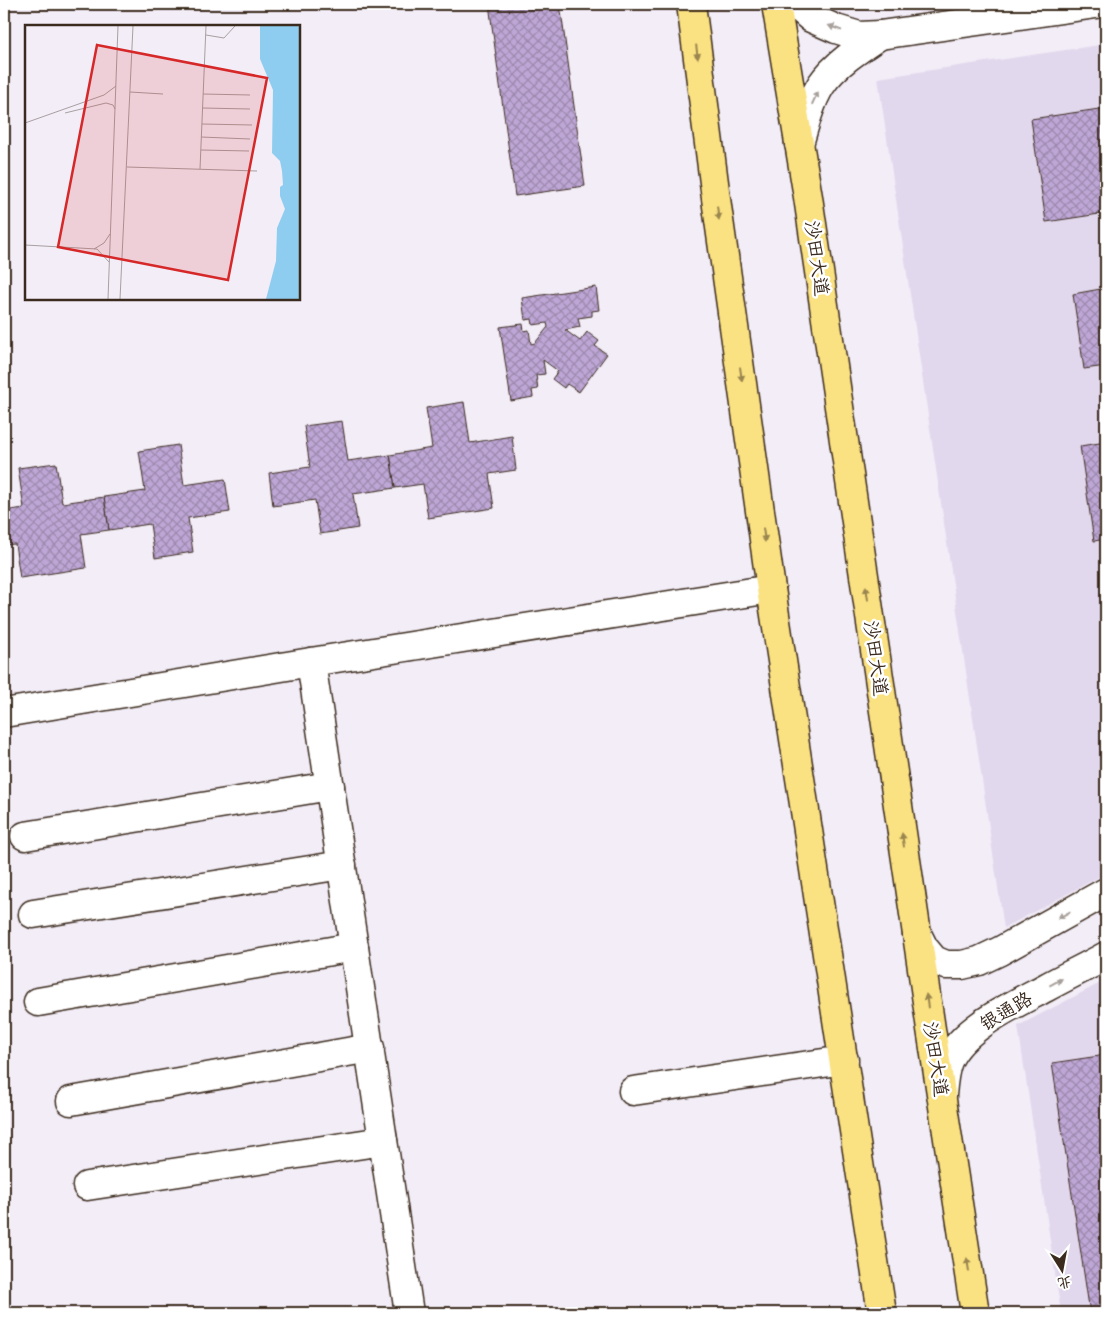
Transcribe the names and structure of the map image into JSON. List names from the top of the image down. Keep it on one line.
{"streets":{"main road":["沙田大道"],"street":["银通路"]},"crossings":[["沙田大道","银通路"]],"one_way":["银通路"],"north":"bottom"}
